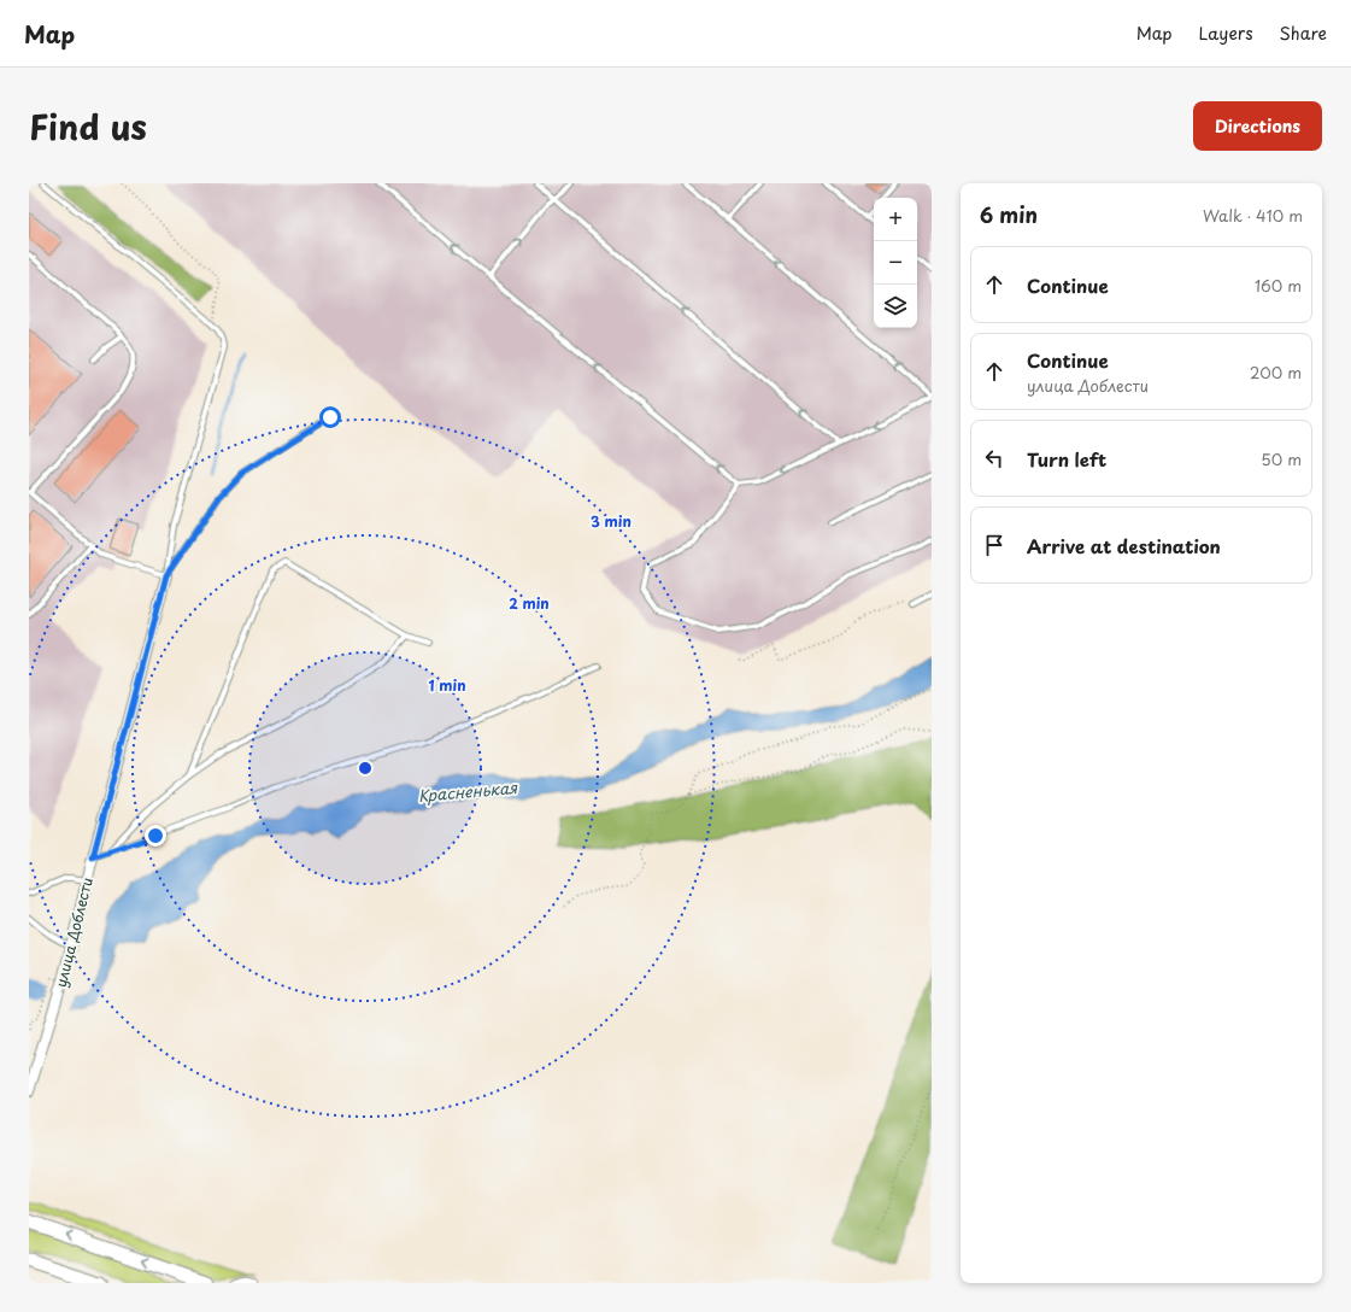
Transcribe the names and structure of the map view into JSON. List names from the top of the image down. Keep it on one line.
{"streets":{"street":["улица Доблести"]},"water":["Красненькая"],"page":{"header":"Map","nav":["Map","Layers","Share"],"title":"Find us","buttons":"Directions","heading":["6 min","Walk · 410 m"],"map_buttons":["+","−"],"list":[["Continue","160 m"],["Continue","улица Доблести","200 m"],["Turn left","50 m"],"Arrive at destination"]},"rings":["3 min","2 min","1 min"]}
